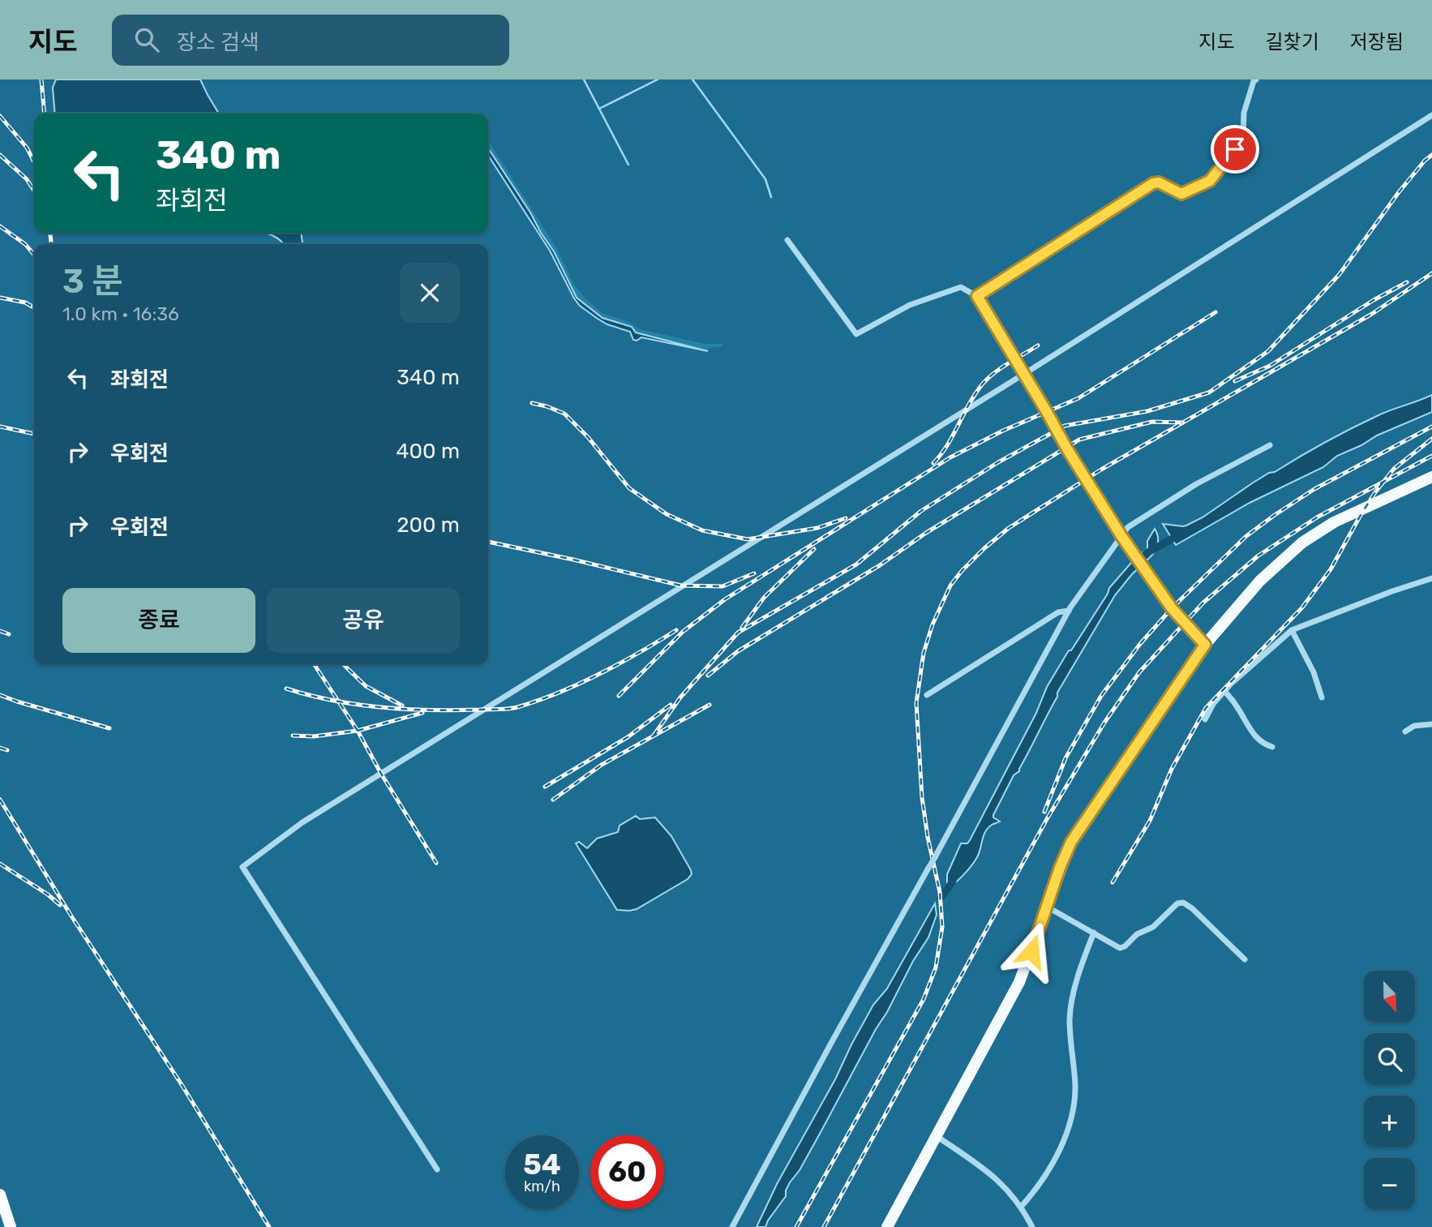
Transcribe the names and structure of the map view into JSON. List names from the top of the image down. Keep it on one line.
{"north":"bottom","page":{"header":"지도","search":"장소 검색","nav":["지도","길찾기","저장됨"],"turn":["340 m","좌회전"],"heading":["3 분","1.0 km · 16:36"],"list":[{"name":"좌회전","value":"340 m"},{"name":"우회전","value":"400 m"},{"name":"우회전","value":"200 m"}],"buttons":["종료","공유"],"map_buttons":["+","−"],"speed":"54 km/h","limit":"60"}}
